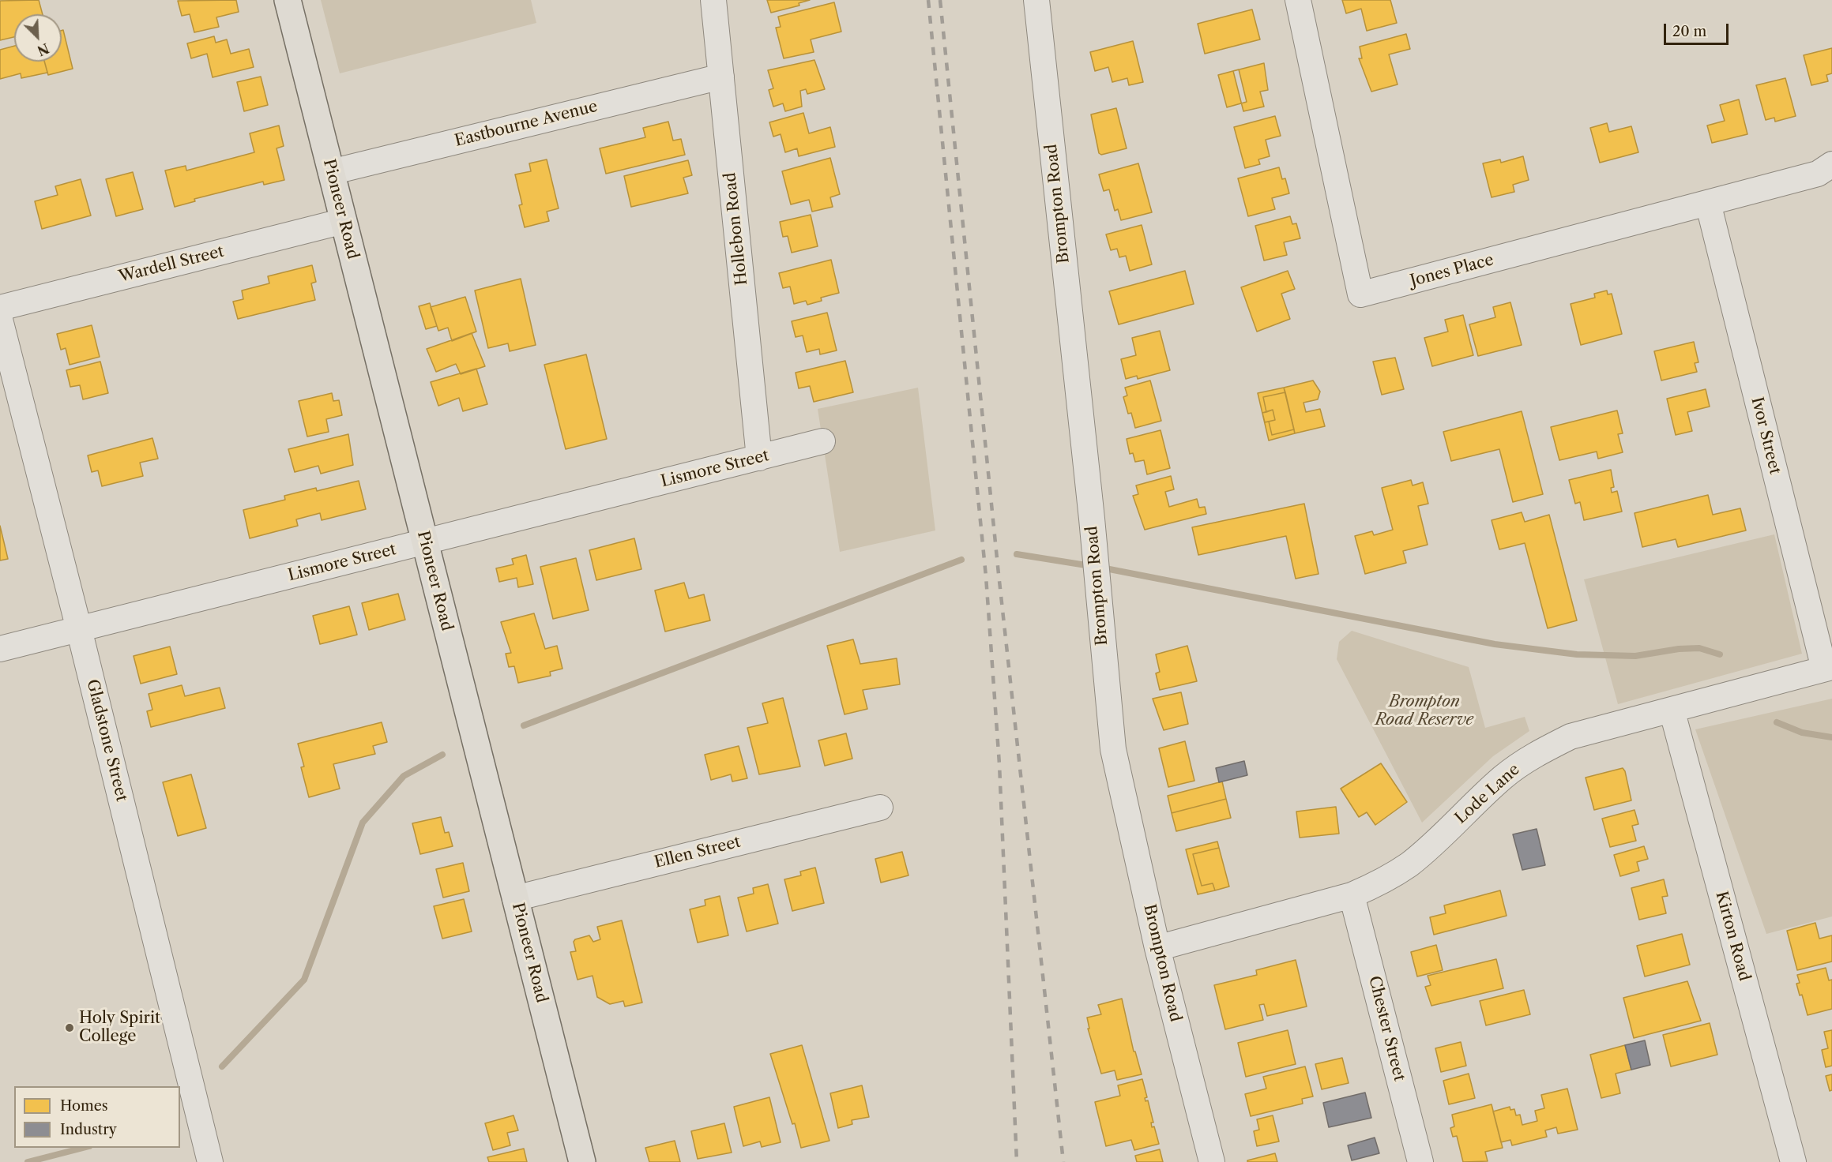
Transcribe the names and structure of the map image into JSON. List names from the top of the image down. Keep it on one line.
{"streets":{"main road":["Pioneer Road"],"street":["Eastbourne Avenue","Brompton Road","Hollebon Road","Wardell Street","Jones Place","Ivor Street","Lismore Street","Gladstone Street","Lode Lane","Ellen Street","Kirton Road","Chester Street"]},"crossings":[["Eastbourne Avenue","Pioneer Road"],["Eastbourne Avenue","Hollebon Road"],["Brompton Road","Lode Lane"],["Pioneer Road","Wardell Street"],["Pioneer Road","Lismore Street"],["Pioneer Road","Ellen Street"],["Hollebon Road","Lismore Street"],["Jones Place","Ivor Street"],["Ivor Street","Lode Lane"],["Lismore Street","Gladstone Street"],["Lode Lane","Kirton Road"],["Lode Lane","Chester Street"]],"parks":["Brompton Road Reserve"],"places":["Holy Spirit College"],"legend":["Homes","Industry"],"scale_bar":"20 m","north":"bottom right"}
